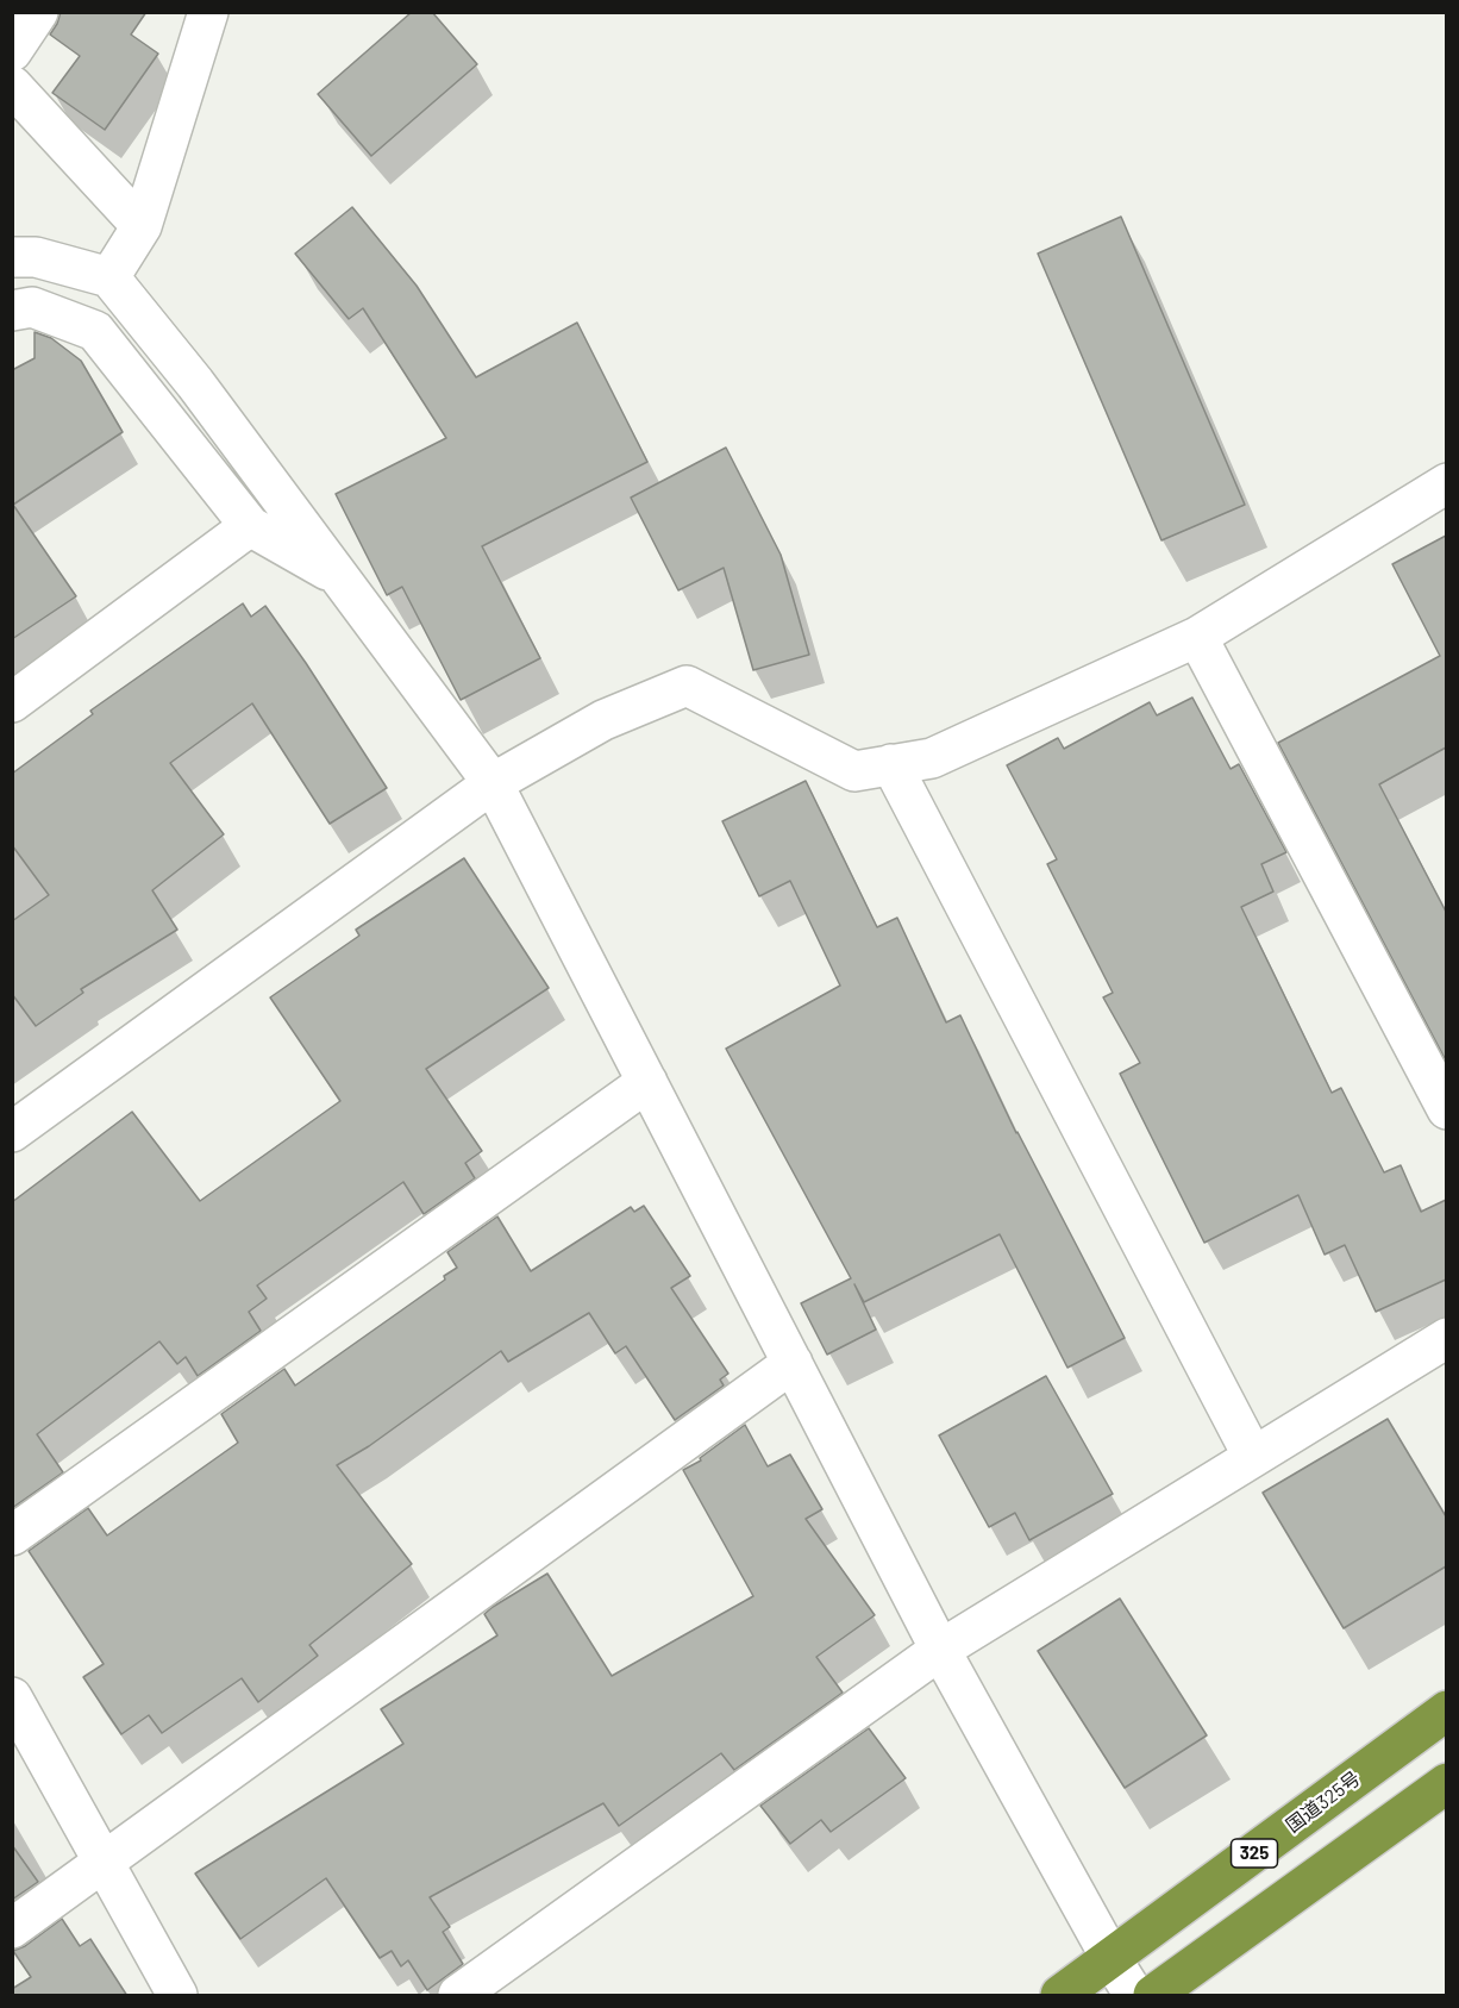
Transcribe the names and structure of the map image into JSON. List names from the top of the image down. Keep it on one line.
{"streets":{"highway":["国道325号","325"]}}
